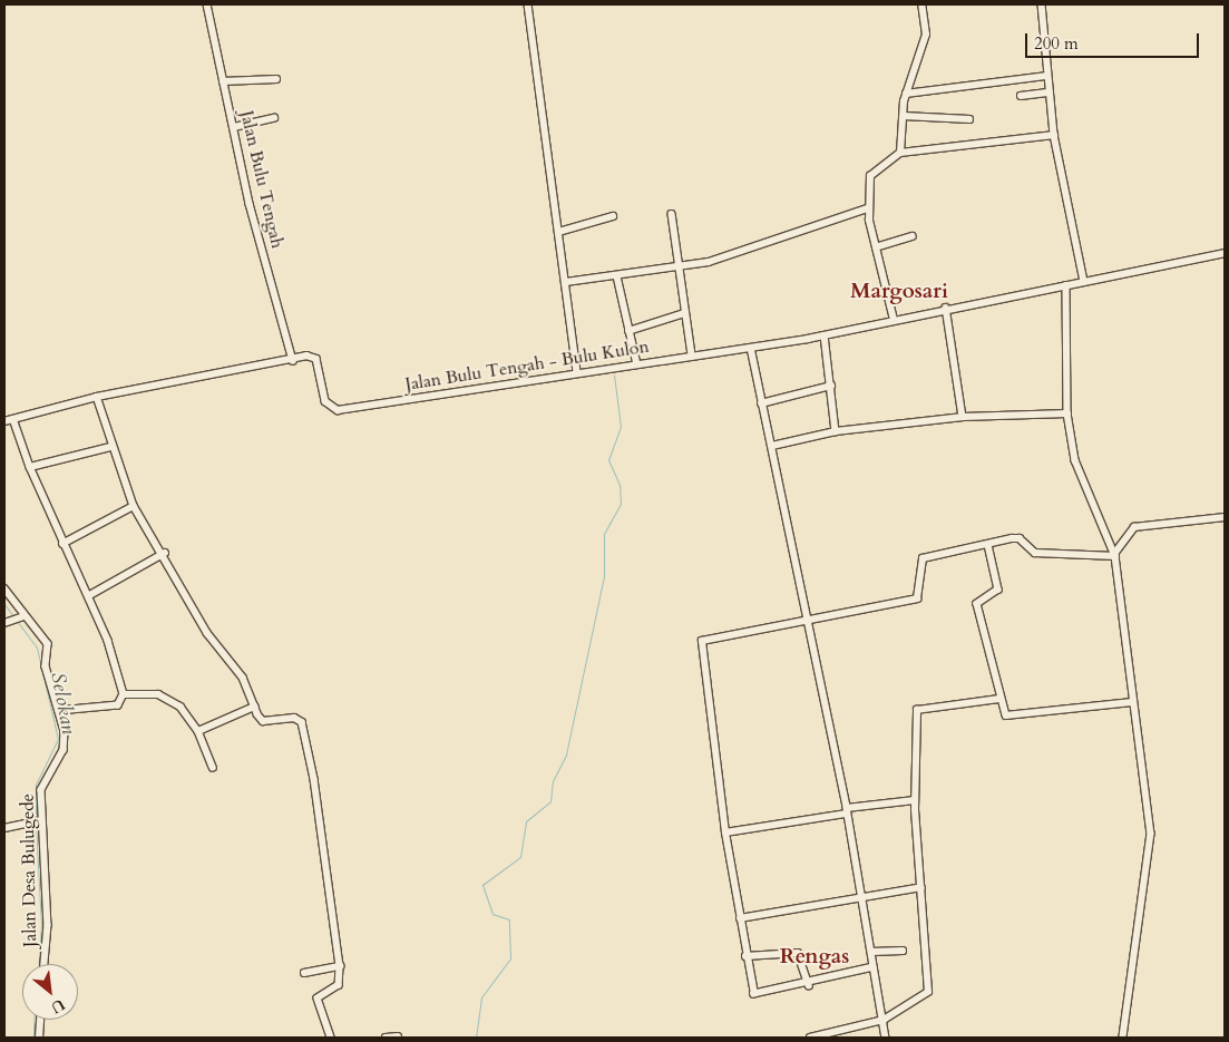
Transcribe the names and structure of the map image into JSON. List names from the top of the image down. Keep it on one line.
{"streets":{"street":["Jalan Bulu Tengah","Jalan Bulu Tengah - Bulu Kulon","Jalan Desa Bulugede"]},"crossings":[["Jalan Bulu Tengah","Jalan Bulu Tengah - Bulu Kulon"]],"districts":["Margosari","Rengas"],"water":["Selokan"],"scale_bar":"200 m","north":"bottom right"}
